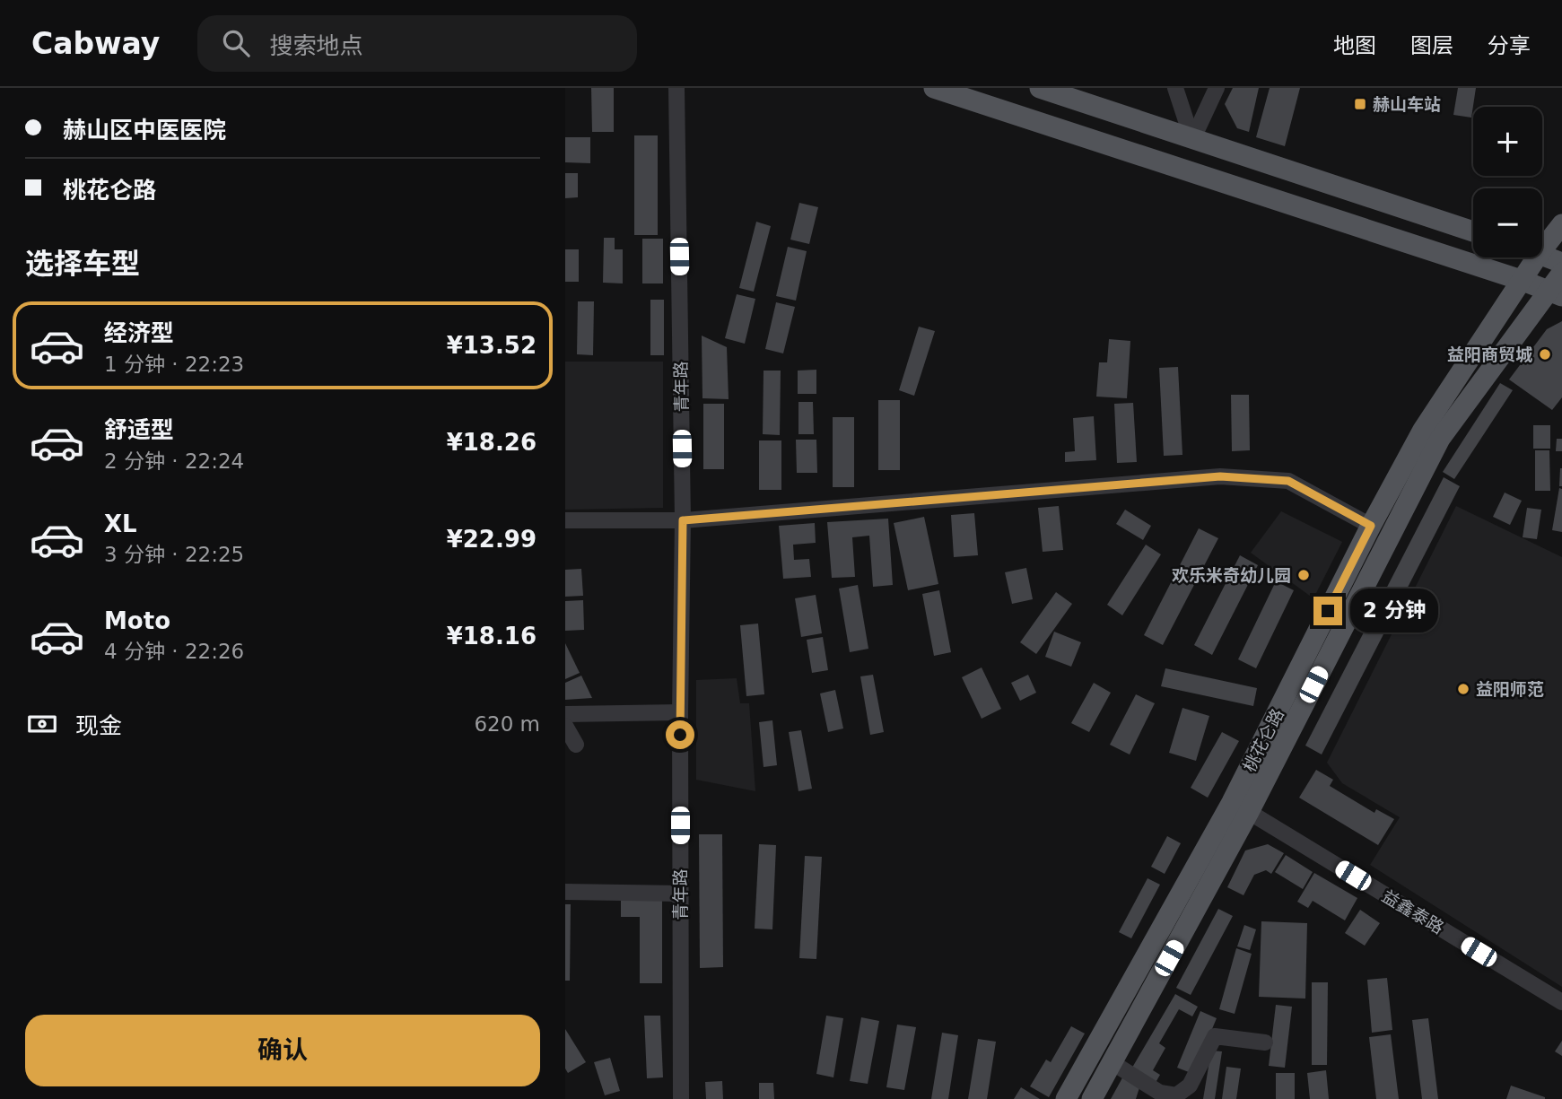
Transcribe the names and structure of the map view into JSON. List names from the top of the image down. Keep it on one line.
{"streets":{"main road":["桃花仑路"],"street":["青年路","益鑫泰路"]},"crossings":[["桃花仑路","益鑫泰路"]],"places":{"transit":["赫山车站"],"other":["益阳商贸城","欢乐米奇幼儿园","益阳师范"]},"page":{"header":"Cabway","search":"搜索地点","nav":["地图","图层","分享"],"banner":["赫山区中医医院","桃花仑路"],"map_buttons":["+","−"],"heading":"选择车型","list":[{"name":"经济型","note":"1 分钟 · 22:23","value":"¥13.52"},{"name":"舒适型","note":"2 分钟 · 22:24","value":"¥18.26"},{"name":"XL","note":"3 分钟 · 22:25","value":"¥22.99"},{"name":"Moto","note":"4 分钟 · 22:26","value":"¥18.16"}],"bubble":"2 分钟","pay":["现金","620 m"],"buttons":"确认"}}
